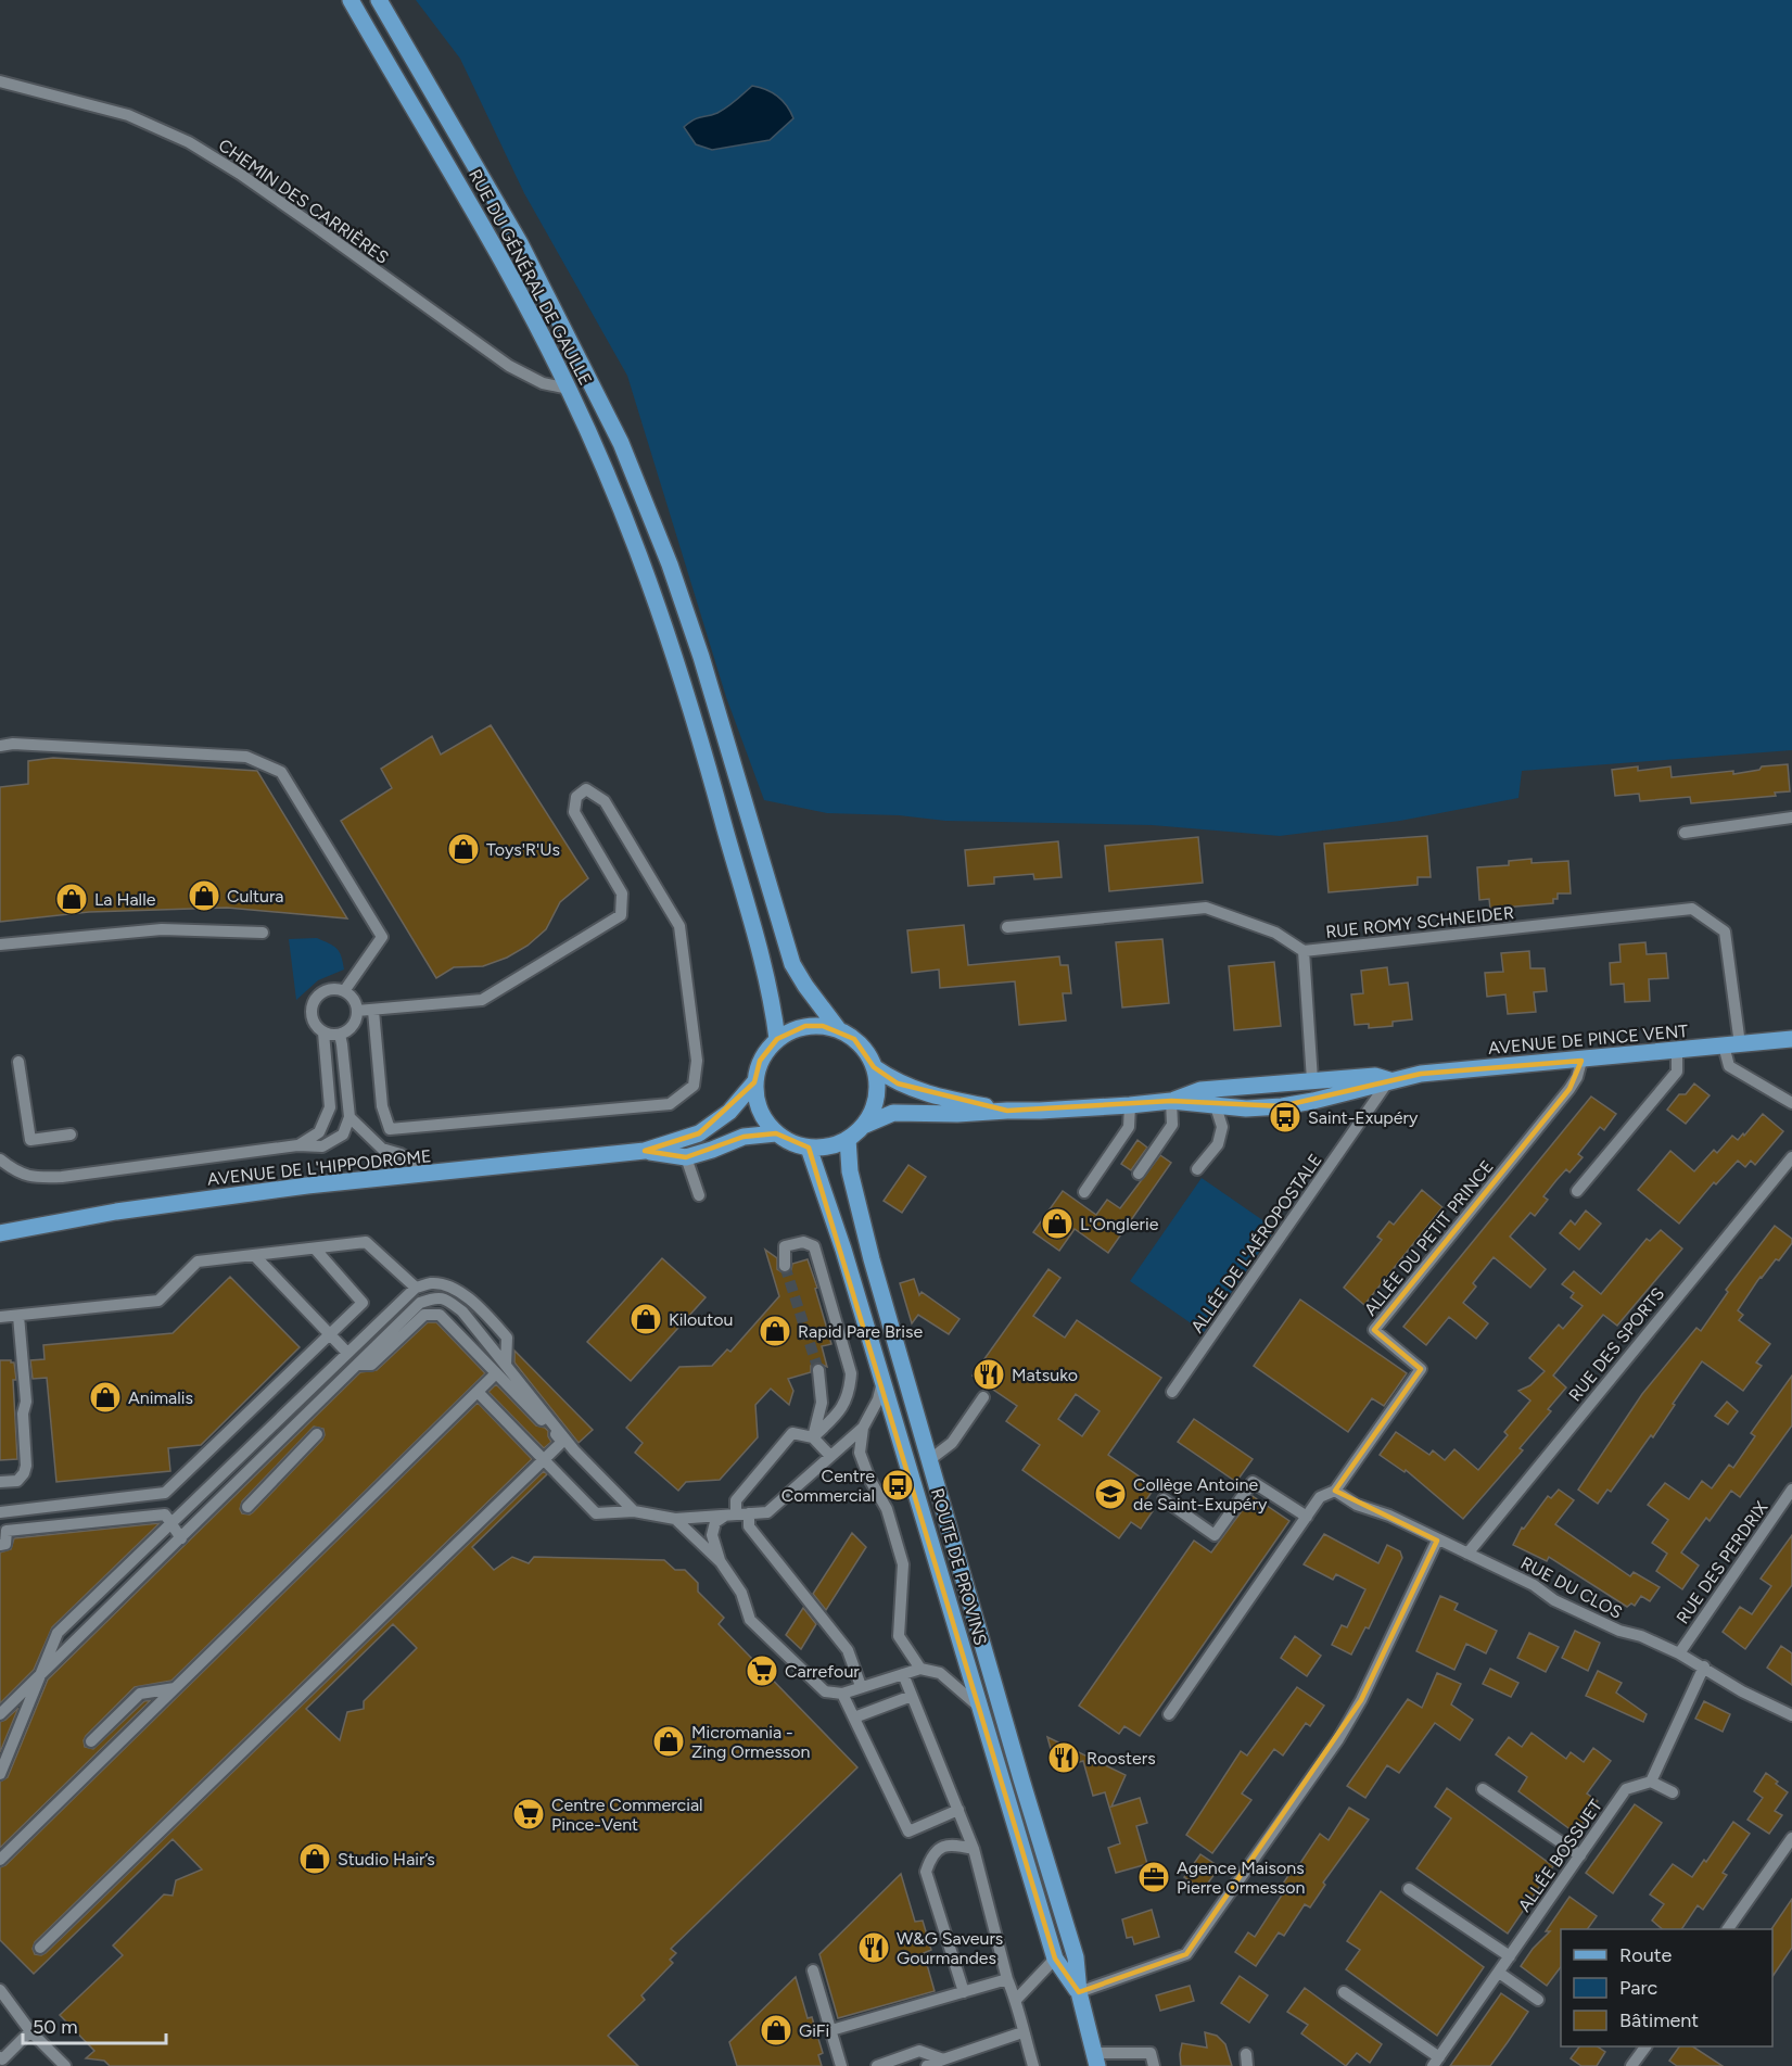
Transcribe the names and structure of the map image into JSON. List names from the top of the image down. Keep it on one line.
{"streets":{"main road":["RUE DU GÉNÉRAL DE GAULLE","AVENUE DE PINCE VENT","AVENUE DE L'HIPPODROME","ROUTE DE PROVINS"],"street":["CHEMIN DES CARRIÈRES","RUE ROMY SCHNEIDER","ALLÉE DU PETIT PRINCE","ALLÉE DE L'AÉROPOSTALE","RUE DES SPORTS","RUE DES PERDRIX","RUE DU CLOS","ALLÉE BOSSUET"]},"crossings":[["CHEMIN DES CARRIÈRES","RUE DU GÉNÉRAL DE GAULLE"],["RUE DU GÉNÉRAL DE GAULLE","AVENUE DE PINCE VENT"],["RUE DU GÉNÉRAL DE GAULLE","AVENUE DE L'HIPPODROME"],["RUE DU GÉNÉRAL DE GAULLE","ROUTE DE PROVINS"],["RUE ROMY SCHNEIDER","AVENUE DE PINCE VENT"],["AVENUE DE PINCE VENT","AVENUE DE L'HIPPODROME"],["AVENUE DE PINCE VENT","ALLÉE DU PETIT PRINCE"],["AVENUE DE PINCE VENT","ALLÉE DE L'AÉROPOSTALE"],["AVENUE DE PINCE VENT","ROUTE DE PROVINS"],["AVENUE DE L'HIPPODROME","ROUTE DE PROVINS"],["ALLÉE DU PETIT PRINCE","RUE DU CLOS"],["RUE DES SPORTS","RUE DU CLOS"],["RUE DES PERDRIX","RUE DU CLOS"]],"places":{"shop":["Toys'R'Us","Cultura","La Halle","L'Onglerie","Kiloutou","Rapid Pare Brise","Animalis","Micromania - Zing Ormesson","Studio Hair’s","GiFi"],"bus stop":["Saint-Exupéry","Centre Commercial"],"restaurant":["Matsuko","Roosters","W&G Saveurs Gourmandes"],"school or university":["Collège Antoine de Saint-Exupéry"],"supermarket":["Carrefour","Centre Commercial Pince-Vent"],"office":["Agence Maisons Pierre Ormesson"]},"legend":["Route","Parc","Bâtiment"],"scale_bar":"50 m"}
